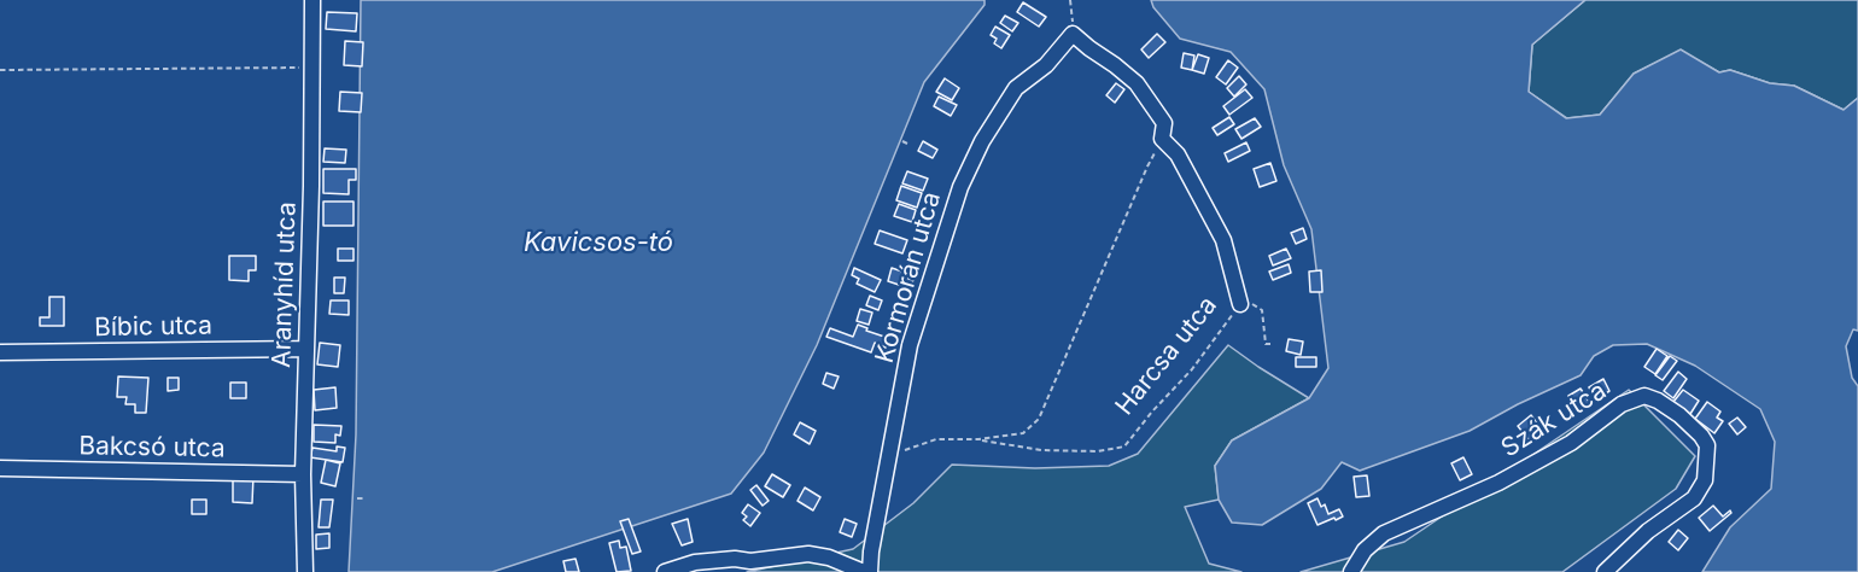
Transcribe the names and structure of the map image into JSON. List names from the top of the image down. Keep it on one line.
{"streets":{"street":["Kormorán utca","Aranyhíd utca","Bíbic utca","Harcsa utca","Szák utca","Bakcsó utca"]},"crossings":[["Kormorán utca","Harcsa utca"],["Aranyhíd utca","Bíbic utca"],["Aranyhíd utca","Bakcsó utca"]],"water":["Kavicsos-tó"]}
